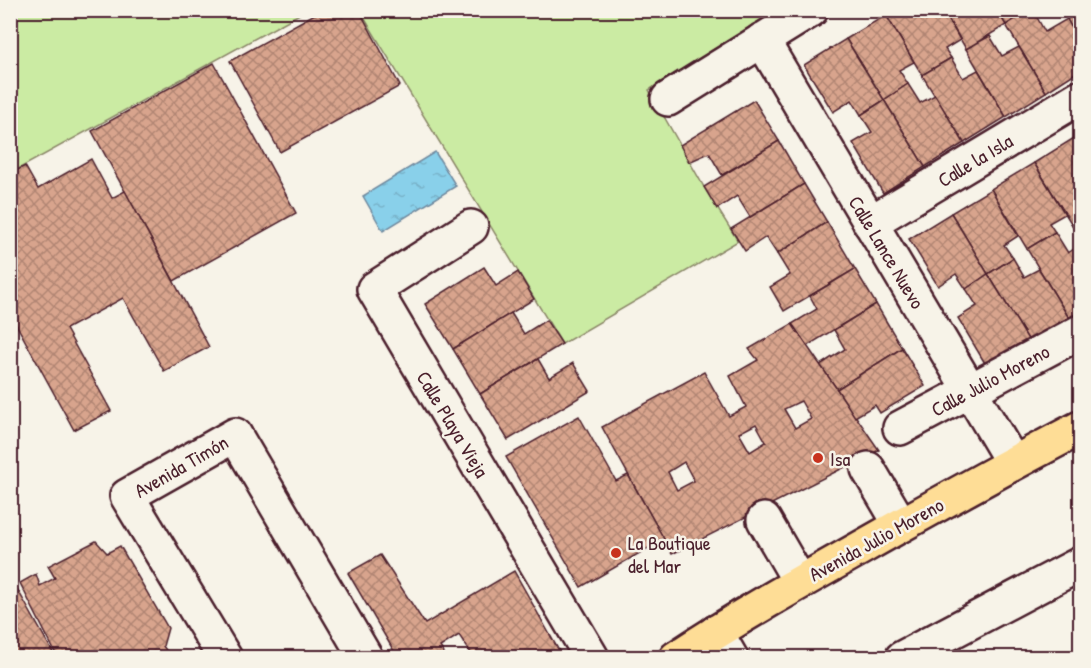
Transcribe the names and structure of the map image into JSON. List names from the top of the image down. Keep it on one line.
{"streets":{"highway":["Avenida Julio Moreno"],"street":["Calle la Isla","Calle Lance Nuevo","Calle Julio Moreno","Calle Playa Vieja","Avenida Timón"]},"crossings":[["Calle la Isla","Calle Lance Nuevo"],["Calle Lance Nuevo","Calle Julio Moreno"],["Calle Lance Nuevo","Avenida Julio Moreno"]],"places":["Isa","La Boutique del Mar"]}
